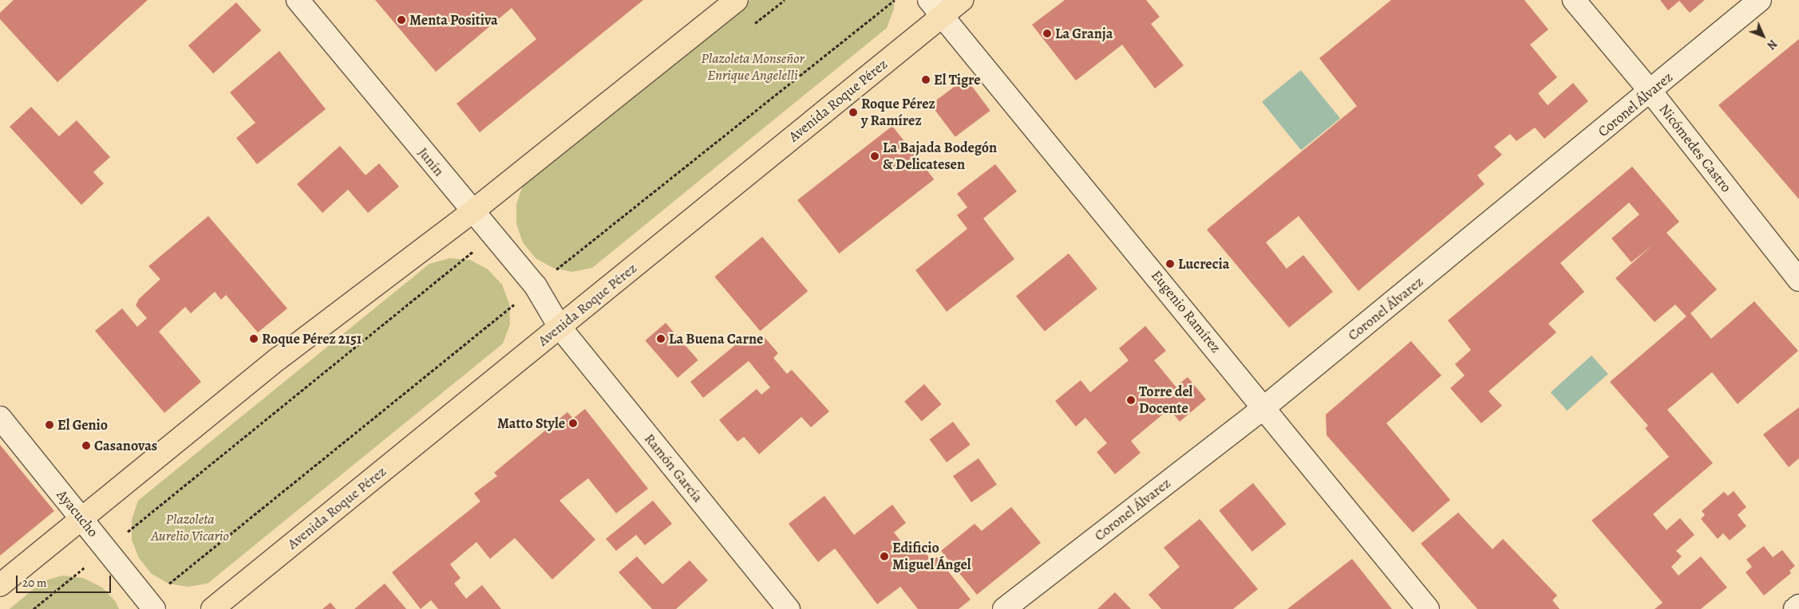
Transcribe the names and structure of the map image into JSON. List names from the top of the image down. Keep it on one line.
{"streets":{"main road":["Avenida Roque Pérez"],"street":["Coronel Álvarez","Nicómedes Castro","Junín","Eugenio Ramírez","Ramón García","Ayacucho"]},"crossings":[["Avenida Roque Pérez","Junín"],["Avenida Roque Pérez","Eugenio Ramírez"],["Avenida Roque Pérez","Ramón García"],["Coronel Álvarez","Nicómedes Castro"],["Coronel Álvarez","Eugenio Ramírez"],["Junín","Ramón García"]],"parks":["Plazoleta Monseñor Enrique Angelelli","Plazoleta Aurelio Vicario"],"places":["Menta Positiva","La Granja","El Tigre","Roque Pérez y Ramírez","La Bajada Bodegón & Delicatesen","Lucrecia","Roque Pérez 2151","La Buena Carne","Torre del Docente","Matto Style","El Genio","Casanovas","Edificio Miguel Ángel"],"scale_bar":"20 m","north":"bottom right"}
